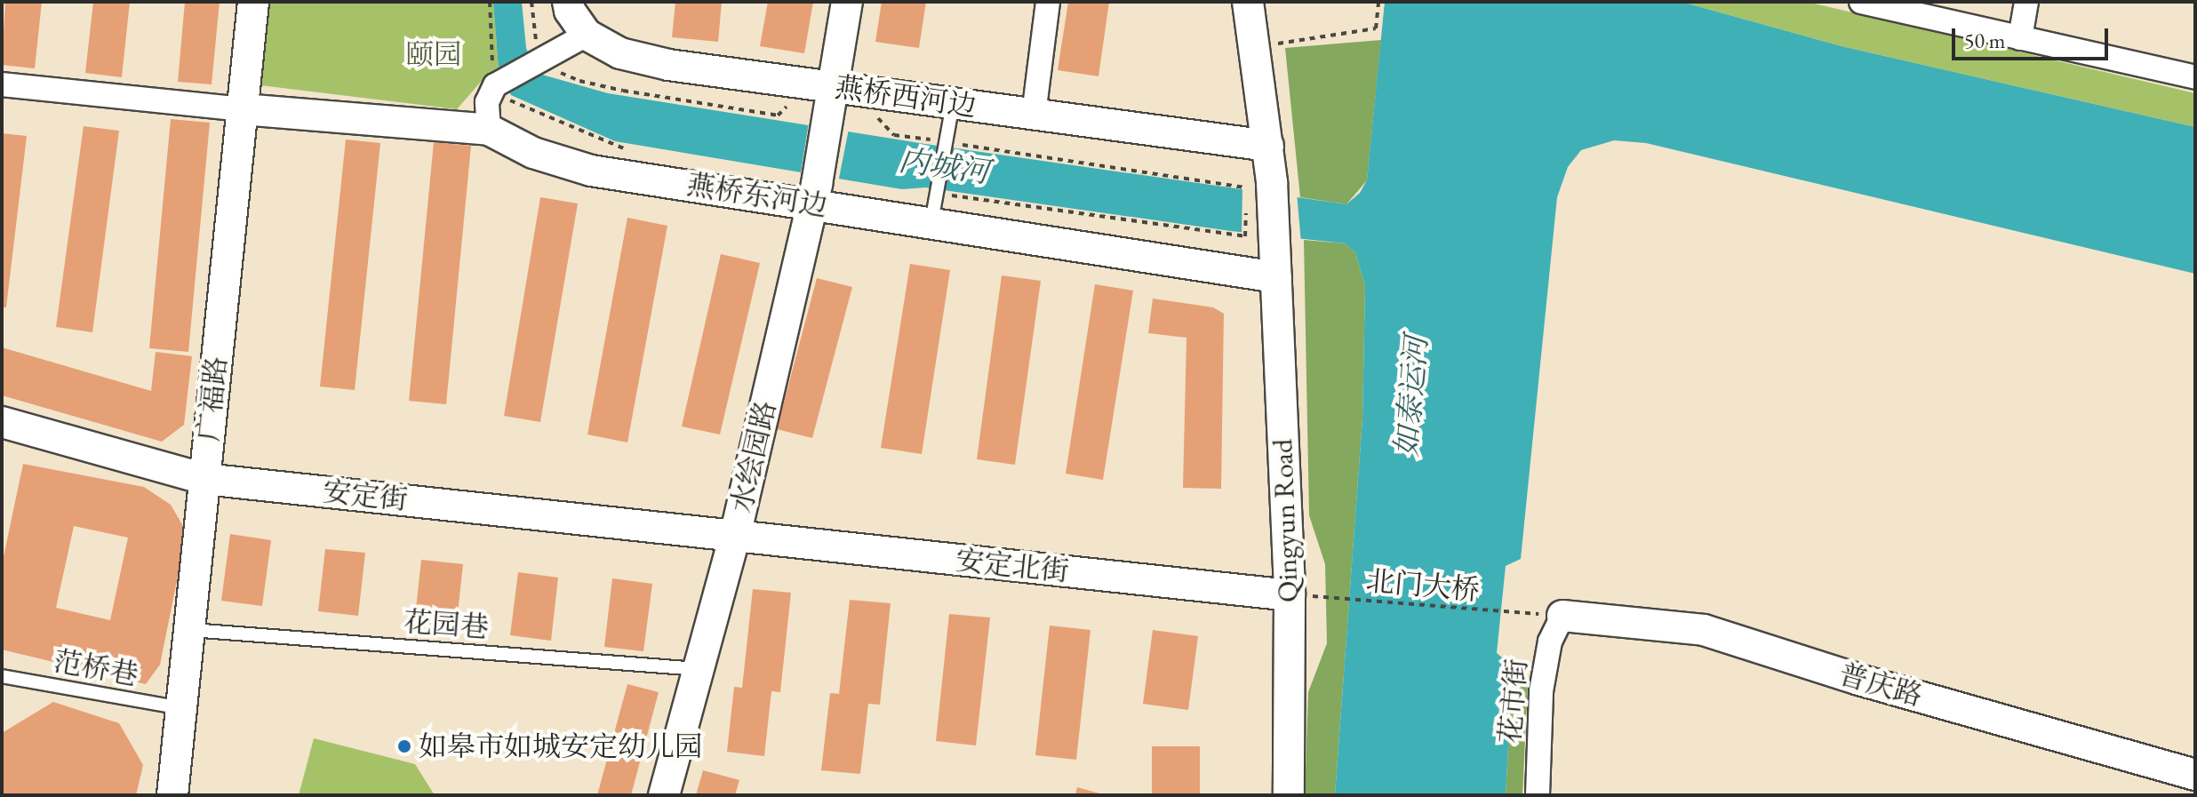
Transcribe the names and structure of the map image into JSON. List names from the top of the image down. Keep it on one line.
{"streets":{"street":["燕桥西河边","燕桥东河边","广福路","水绘园路","安定街","Qingyun Road","安定北街","普庆路","花市街"],"lane":["花园巷","范桥巷"],"path":["北门大桥"]},"crossings":[["燕桥西河边","水绘园路"],["燕桥东河边","广福路"],["燕桥东河边","水绘园路"],["燕桥东河边","Qingyun Road"],["广福路","安定街"],["广福路","花园巷"],["广福路","范桥巷"],["水绘园路","安定街"],["水绘园路","安定北街"],["水绘园路","花园巷"],["安定街","安定北街"],["Qingyun Road","安定北街"],["Qingyun Road","北门大桥"],["安定北街","北门大桥"],["普庆路","花市街"]],"water":["内城河","如泰运河"],"parks":["颐园"],"places":["如皋市如城安定幼儿园"],"scale_bar":"50 m"}
